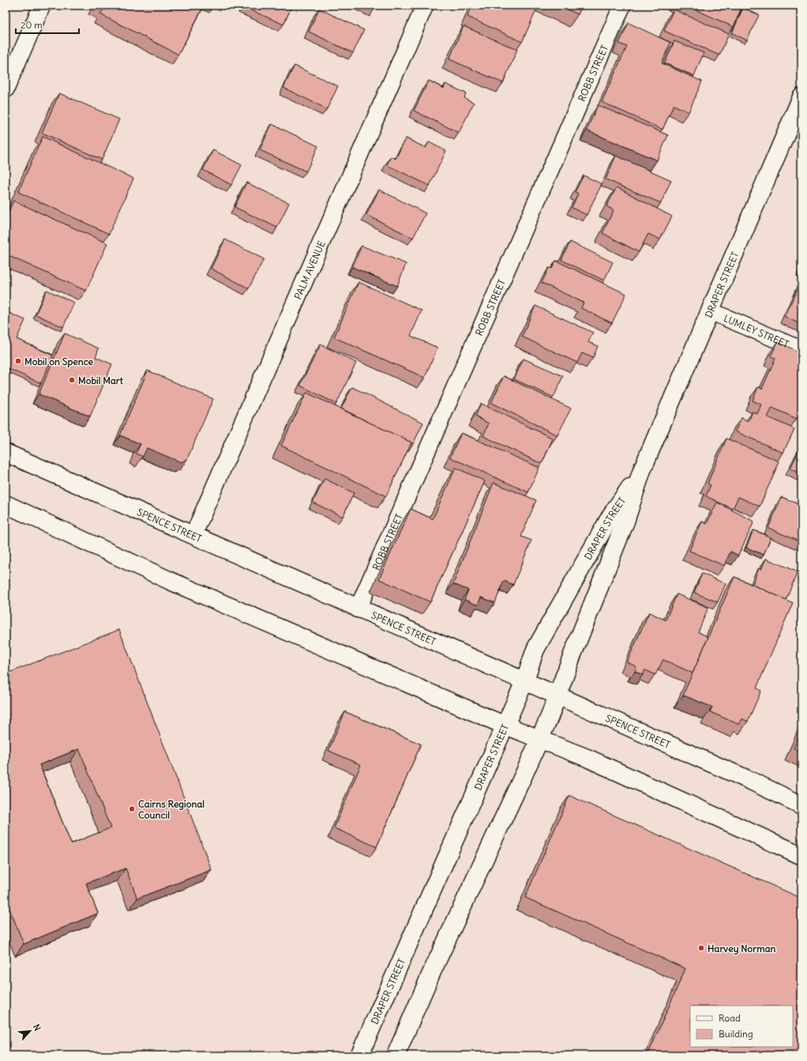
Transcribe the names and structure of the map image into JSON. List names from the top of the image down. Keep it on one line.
{"streets":{"street":["ROBB STREET","PALM AVENUE","DRAPER STREET","LUMLEY STREET","SPENCE STREET"]},"crossings":[["ROBB STREET","SPENCE STREET"],["PALM AVENUE","SPENCE STREET"],["DRAPER STREET","LUMLEY STREET"],["DRAPER STREET","SPENCE STREET"]],"places":["Mobil on Spence","Mobil Mart","Cairns Regional Council","Harvey Norman"],"legend":["Road","Building"],"scale_bar":"20 m","north":"top right"}
